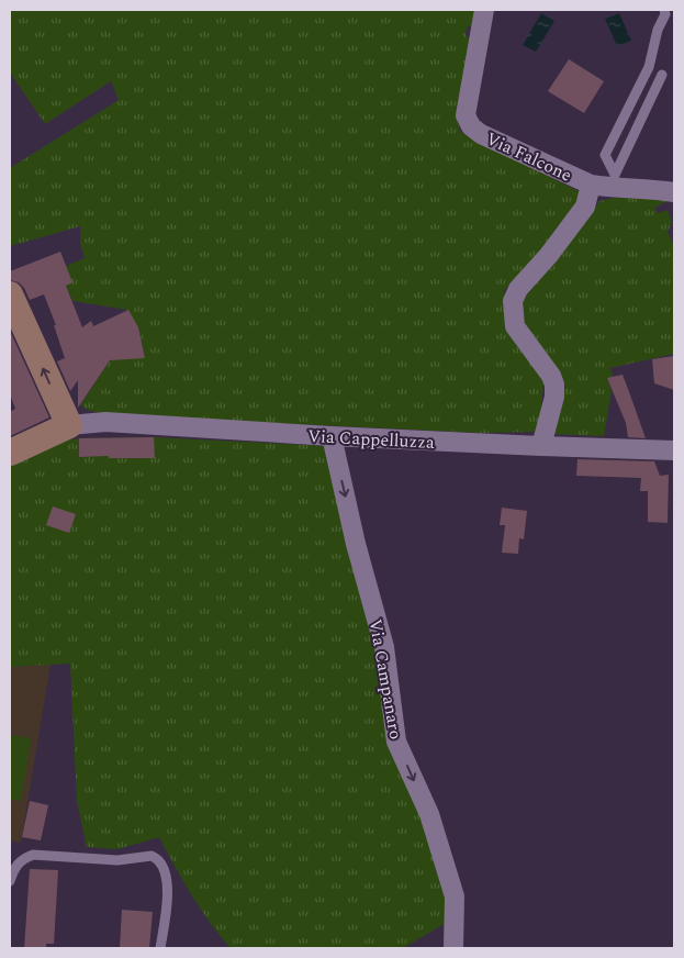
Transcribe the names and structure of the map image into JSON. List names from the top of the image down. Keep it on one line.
{"streets":{"street":["Via Falcone","Via Cappelluzza","Via Campanaro"]},"crossings":[["Via Cappelluzza","Via Campanaro"]],"one_way":["Via Campanaro"]}
